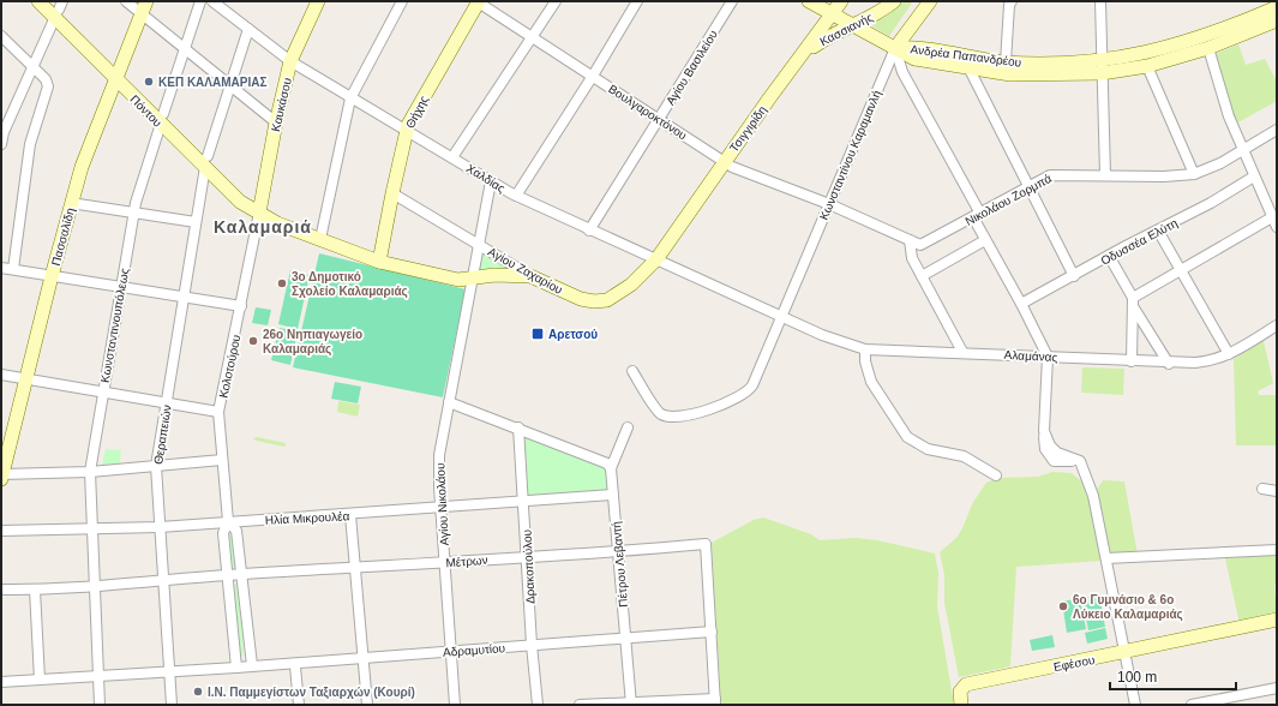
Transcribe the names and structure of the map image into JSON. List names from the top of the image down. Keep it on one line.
{"streets":{"main road":["Κασσιανής","Ανδρέα Παπανδρέου","Καυκάσου","Πόντου","Θήχης","Τσιγγιρίδη","Κωνσταντίνου Καραμανλή","Πασσαλίδη","Αγίου Ζαχαρίου","Εφέσου"],"street":["Αγίου Βασιλείου","Βουλγαροκτόνου","Χαλδίας","Νικολάου Ζορμπά","Οδυσσέα Ελύτη","Κωνσταντινουπόλεως","Αλαμάνας","Κολοτούρου","Θεραπειών","Αγίου Νικολάου","Ηλία Μικρουλέα","Μέτρων","Πέτρου Λεβαντή","Δρακοπούλου","Αδραμυτίου"]},"crossings":[["Κασσιανής","Τσιγγιρίδη"],["Ανδρέα Παπανδρέου","Κωνσταντίνου Καραμανλή"],["Αγίου Βασιλείου","Βουλγαροκτόνου"],["Αγίου Βασιλείου","Χαλδίας"],["Καυκάσου","Πόντου"],["Καυκάσου","Χαλδίας"],["Καυκάσου","Κολοτούρου"],["Πόντου","Θήχης"],["Πόντου","Πασσαλίδη"],["Πόντου","Αγίου Ζαχαρίου"],["Πόντου","Κωνσταντινουπόλεως"],["Πόντου","Κολοτούρου"],["Πόντου","Θεραπειών"],["Πόντου","Αγίου Νικολάου"],["Θήχης","Βουλγαροκτόνου"],["Θήχης","Χαλδίας"],["Θήχης","Αγίου Ζαχαρίου"],["Βουλγαροκτόνου","Τσιγγιρίδη"],["Βουλγαροκτόνου","Κωνσταντίνου Καραμανλή"],["Βουλγαροκτόνου","Νικολάου Ζορμπά"],["Τσιγγιρίδη","Χαλδίας"],["Τσιγγιρίδη","Αγίου Ζαχαρίου"],["Κωνσταντίνου Καραμανλή","Χαλδίας"],["Κωνσταντίνου Καραμανλή","Νικολάου Ζορμπά"],["Κωνσταντίνου Καραμανλή","Αλαμάνας"],["Χαλδίας","Αγίου Ζαχαρίου"],["Χαλδίας","Αλαμάνας"],["Χαλδίας","Θεραπειών"],["Χαλδίας","Αγίου Νικολάου"],["Αγίου Ζαχαρίου","Αγίου Νικολάου"],["Κωνσταντινουπόλεως","Ηλία Μικρουλέα"],["Κωνσταντινουπόλεως","Μέτρων"],["Κωνσταντινουπόλεως","Αδραμυτίου"],["Κολοτούρου","Ηλία Μικρουλέα"],["Κολοτούρου","Μέτρων"],["Κολοτούρου","Αδραμυτίου"],["Θεραπειών","Ηλία Μικρουλέα"],["Θεραπειών","Μέτρων"],["Θεραπειών","Αδραμυτίου"],["Αγίου Νικολάου","Ηλία Μικρουλέα"],["Αγίου Νικολάου","Μέτρων"],["Αγίου Νικολάου","Αδραμυτίου"],["Ηλία Μικρουλέα","Πέτρου Λεβαντή"],["Ηλία Μικρουλέα","Δρακοπούλου"],["Μέτρων","Πέτρου Λεβαντή"],["Μέτρων","Δρακοπούλου"],["Μέτρων","Αδραμυτίου"],["Πέτρου Λεβαντή","Αδραμυτίου"],["Δρακοπούλου","Αδραμυτίου"]],"districts":["Καλαμαριά"],"places":{"other":["ΚΕΠ ΚΑΛΑΜΑΡΙΑΣ","3ο Δημοτικό Σχολείο Καλαμαριάς","26ο Νηπιαγωγείο Καλαμαριάς","6ο Γυμνάσιο & 6ο Λύκειο Καλαμαριάς","Ι.Ν. Παμμεγίστων Ταξιαρχών (Κουρί)"],"transit":["Αρετσού"]},"scale_bar":"100 m"}
